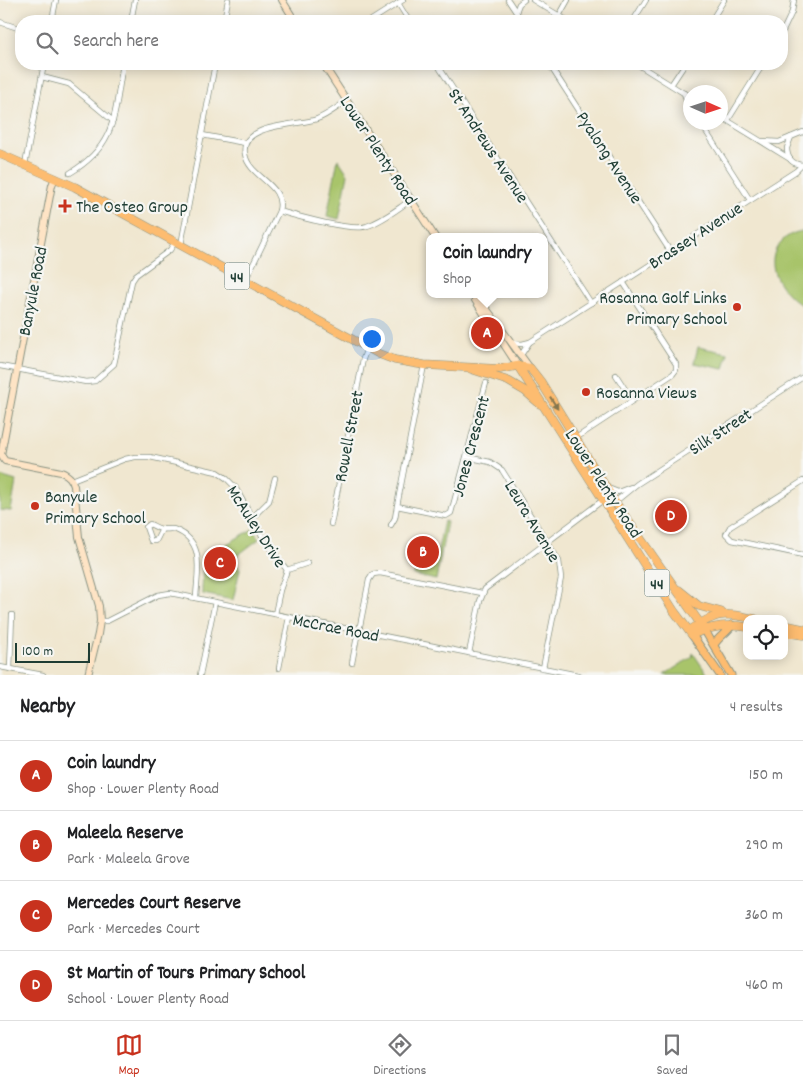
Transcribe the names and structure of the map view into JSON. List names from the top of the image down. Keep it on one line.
{"streets":{"highway":["Lower Plenty Road","44"],"street":["St Andrews Avenue","Pyalong Avenue","Brassey Avenue","Banyule Road","Silk Street","Rowell Street","Jones Crescent","Leura Avenue","McAuley Drive","McCrae Road"]},"crossings":[["St Andrews Avenue","Brassey Avenue"],["Lower Plenty Road","Brassey Avenue"],["Lower Plenty Road","44"],["Lower Plenty Road","Silk Street"],["Pyalong Avenue","Brassey Avenue"],["44","Banyule Road"],["44","Rowell Street"],["Banyule Road","McAuley Drive"],["Jones Crescent","Leura Avenue"],["Leura Avenue","McCrae Road"],["McAuley Drive","McCrae Road"]],"places":{"health":["The Osteo Group"],"other":["Rosanna Golf Links Primary School","Rosanna Views","Banyule Primary School"]},"scale_bar":"100 m","north":"right","page":{"search":"Search here","popup":["Coin laundry","Shop"],"pins":["A","D","B","C"],"scale":"100 m","heading":["Nearby","4 results"],"list":[{"mark":"A","name":"Coin laundry","note":"Shop · Lower Plenty Road","value":"150 m"},{"mark":"B","name":"Maleela Reserve","note":"Park · Maleela Grove","value":"290 m"},{"mark":"C","name":"Mercedes Court Reserve","note":"Park · Mercedes Court","value":"360 m"},{"mark":"D","name":"St Martin of Tours Primary School","note":"School · Lower Plenty Road","value":"460 m"}],"nav":["Map","Directions","Saved"]}}
